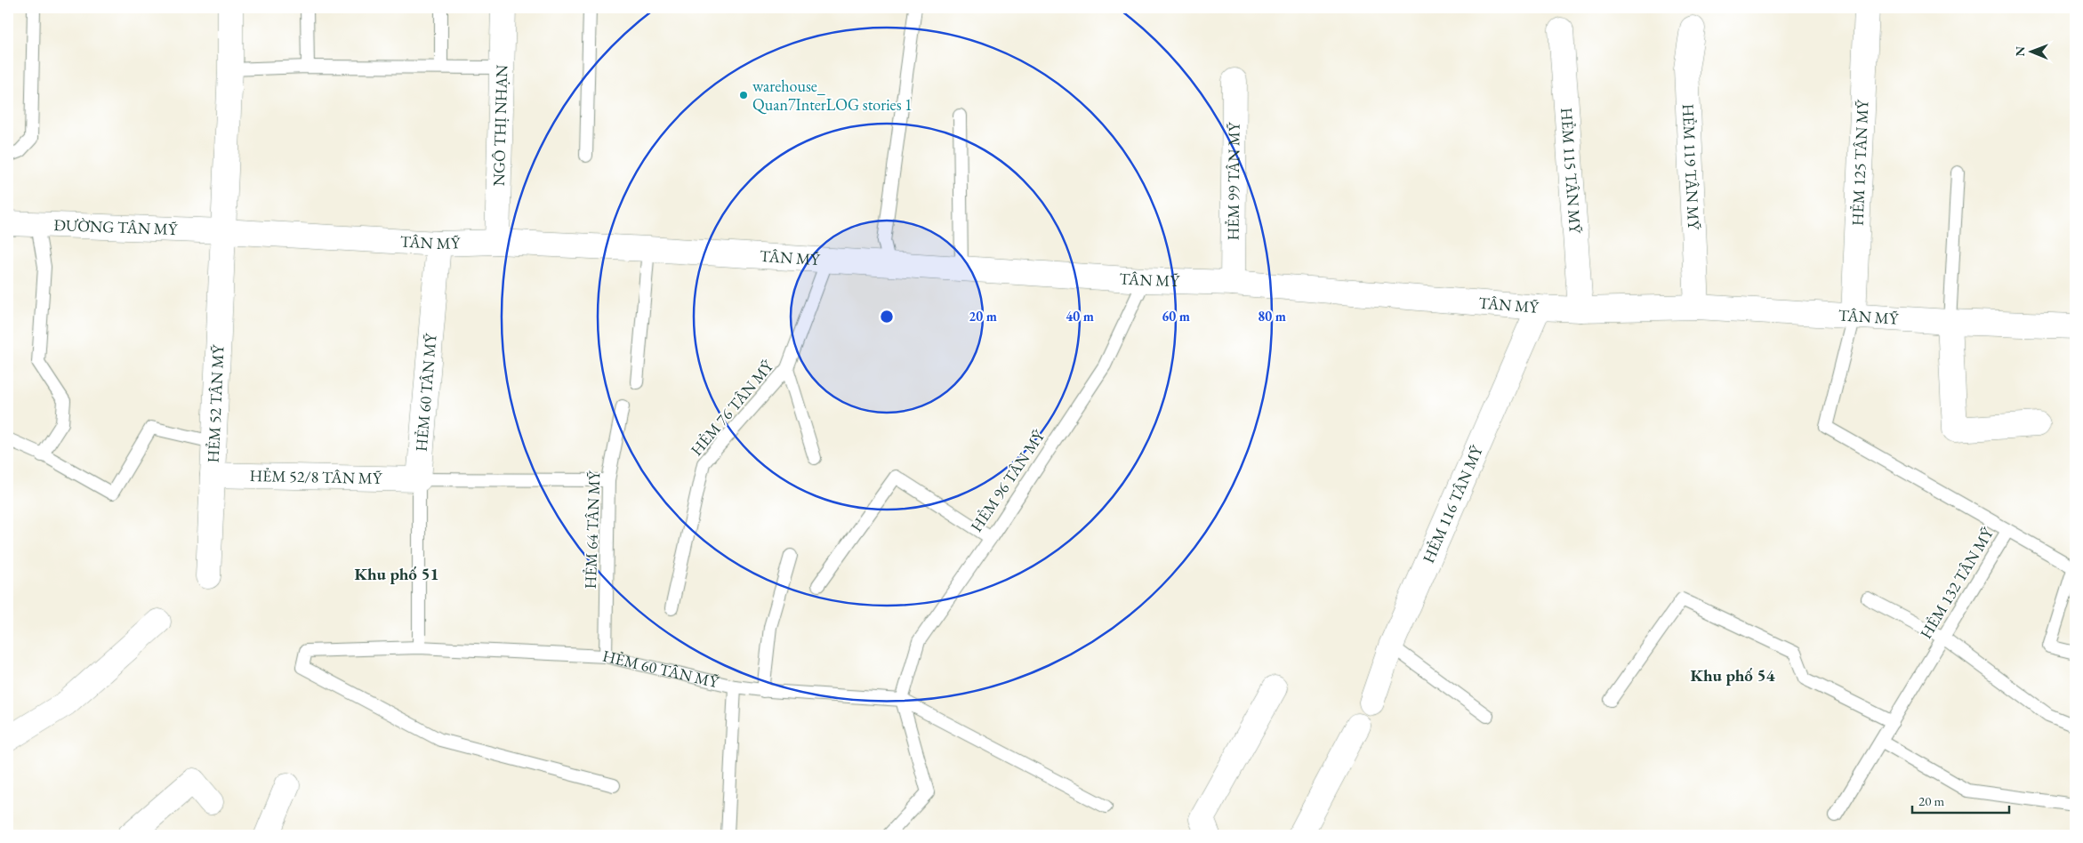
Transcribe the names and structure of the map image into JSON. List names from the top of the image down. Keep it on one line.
{"streets":{"street":["NGÔ THỊ NHẠN","HẺM 125 TÂN MỸ","HẺM 119 TÂN MỸ","HẺM 115 TÂN MỸ","HẺM 99 TÂN MỸ","ĐƯỜNG TÂN MỸ","TÂN MỸ","HẺM 60 TÂN MỸ","HẺM 52 TÂN MỸ","HẺM 52/8 TÂN MỸ","HẺM 116 TÂN MỸ"],"lane":["HẺM 76 TÂN MỸ","HẺM 96 TÂN MỸ","HẺM 64 TÂN MỸ","HẺM 132 TÂN MỸ"]},"crossings":[["NGÔ THỊ NHẠN","TÂN MỸ"],["HẺM 125 TÂN MỸ","TÂN MỸ"],["HẺM 125 TÂN MỸ","HẺM 132 TÂN MỸ"],["HẺM 119 TÂN MỸ","TÂN MỸ"],["HẺM 115 TÂN MỸ","TÂN MỸ"],["HẺM 99 TÂN MỸ","TÂN MỸ"],["ĐƯỜNG TÂN MỸ","TÂN MỸ"],["ĐƯỜNG TÂN MỸ","HẺM 52 TÂN MỸ"],["TÂN MỸ","HẺM 60 TÂN MỸ"],["TÂN MỸ","HẺM 52 TÂN MỸ"],["TÂN MỸ","HẺM 76 TÂN MỸ"],["TÂN MỸ","HẺM 96 TÂN MỸ"],["TÂN MỸ","HẺM 116 TÂN MỸ"],["TÂN MỸ","HẺM 132 TÂN MỸ"],["HẺM 60 TÂN MỸ","HẺM 52/8 TÂN MỸ"],["HẺM 60 TÂN MỸ","HẺM 96 TÂN MỸ"],["HẺM 60 TÂN MỸ","HẺM 64 TÂN MỸ"],["HẺM 52 TÂN MỸ","HẺM 52/8 TÂN MỸ"]],"districts":["Khu phố 51","Khu phố 54"],"places":["warehouse_ Quan7InterLOG stories 1"],"scale_bar":"20 m","north":"left","rings":["20 m","40 m","60 m","80 m"]}
